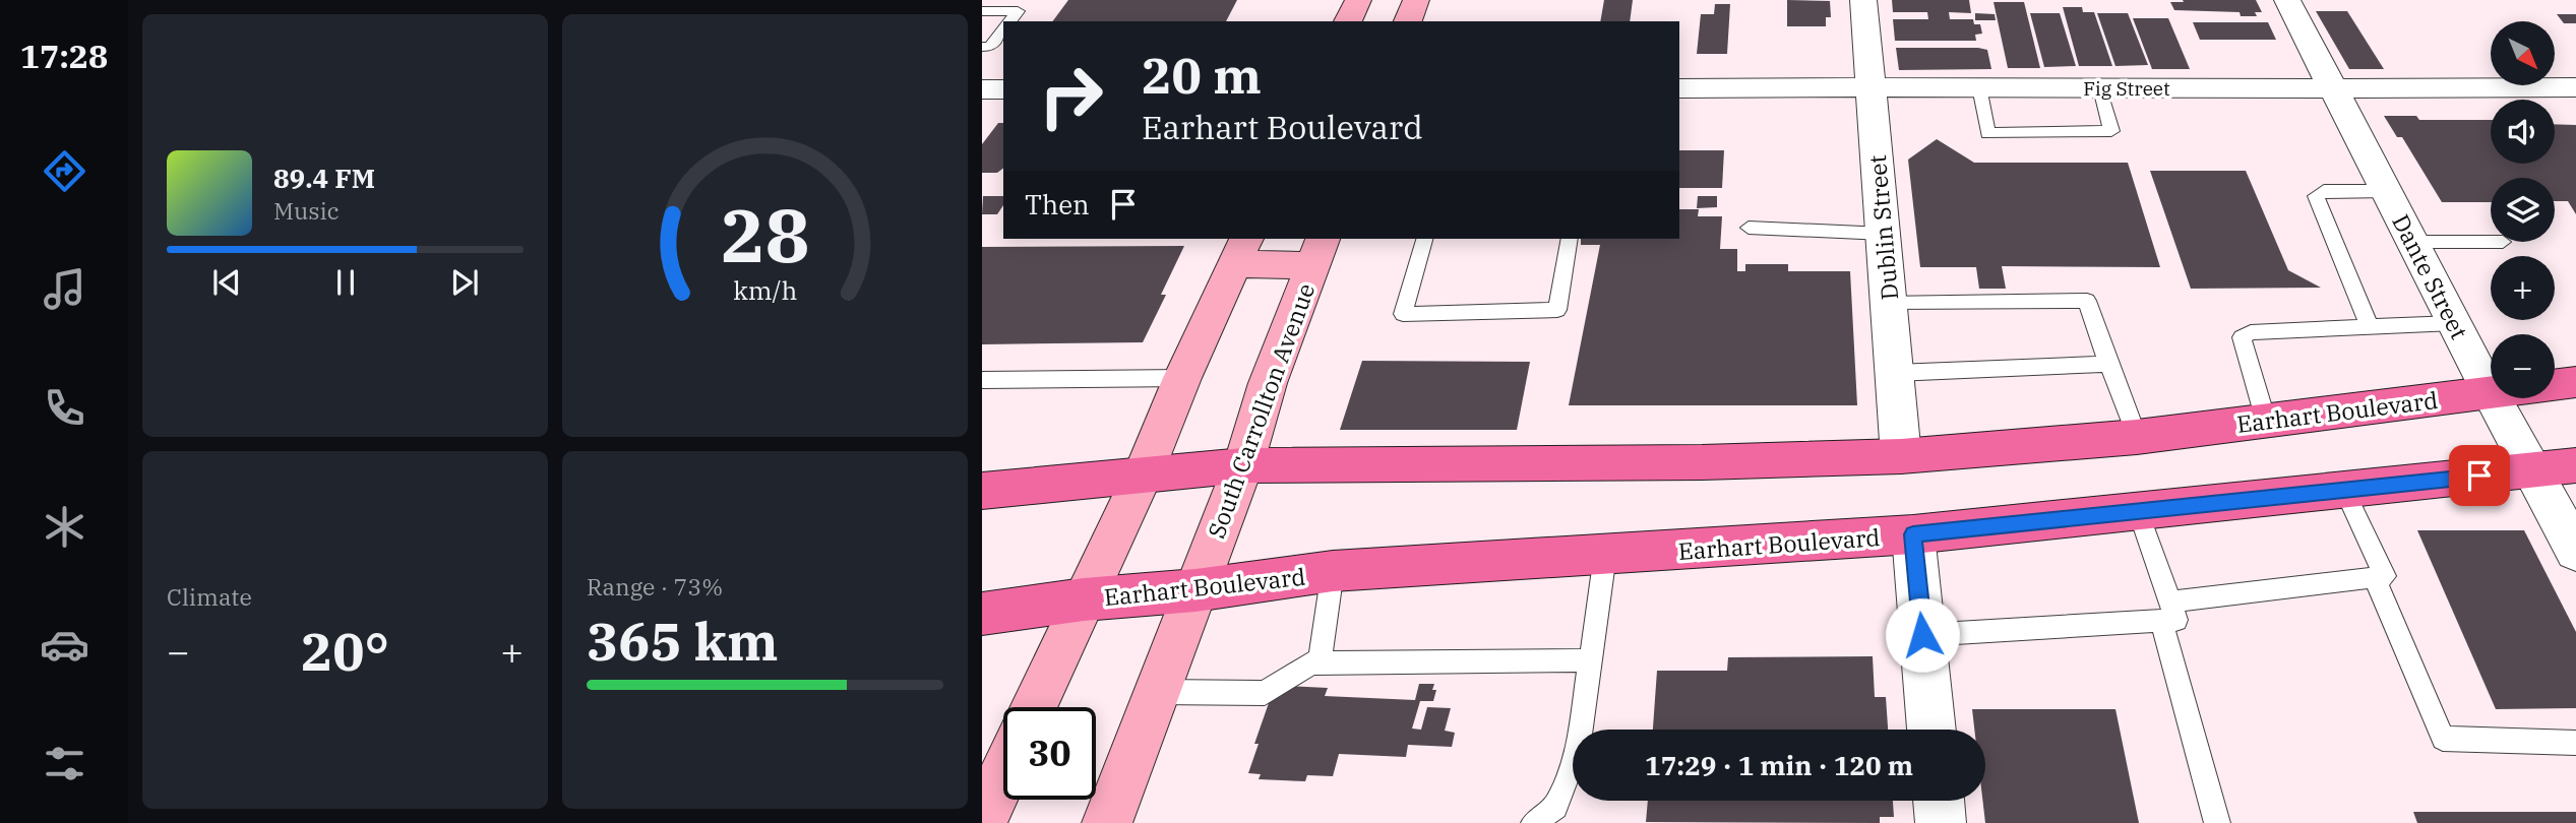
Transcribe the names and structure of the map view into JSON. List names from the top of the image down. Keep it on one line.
{"streets":{"main road":["South Carrollton Avenue","Earhart Boulevard"],"street":["Fig Street","Dublin Street","Dante Street"]},"crossings":[["Fig Street","Dublin Street"],["Fig Street","Dante Street"],["Dublin Street","Earhart Boulevard"],["Dante Street","Earhart Boulevard"],["South Carrollton Avenue","Earhart Boulevard"]],"north":"bottom right","page":{"tabs":"17:28","map_buttons":["+","−"],"turn":["20 m","Earhart Boulevard"],"song":["89.4 FM","Music"],"then":"Then","tile":["Climate",["Range · 73%","365 km"]],"heat":["−","20°","+"],"limit":"30","trip":"17:29 · 1 min · 120 m","gauge":["28","km/h"]}}
